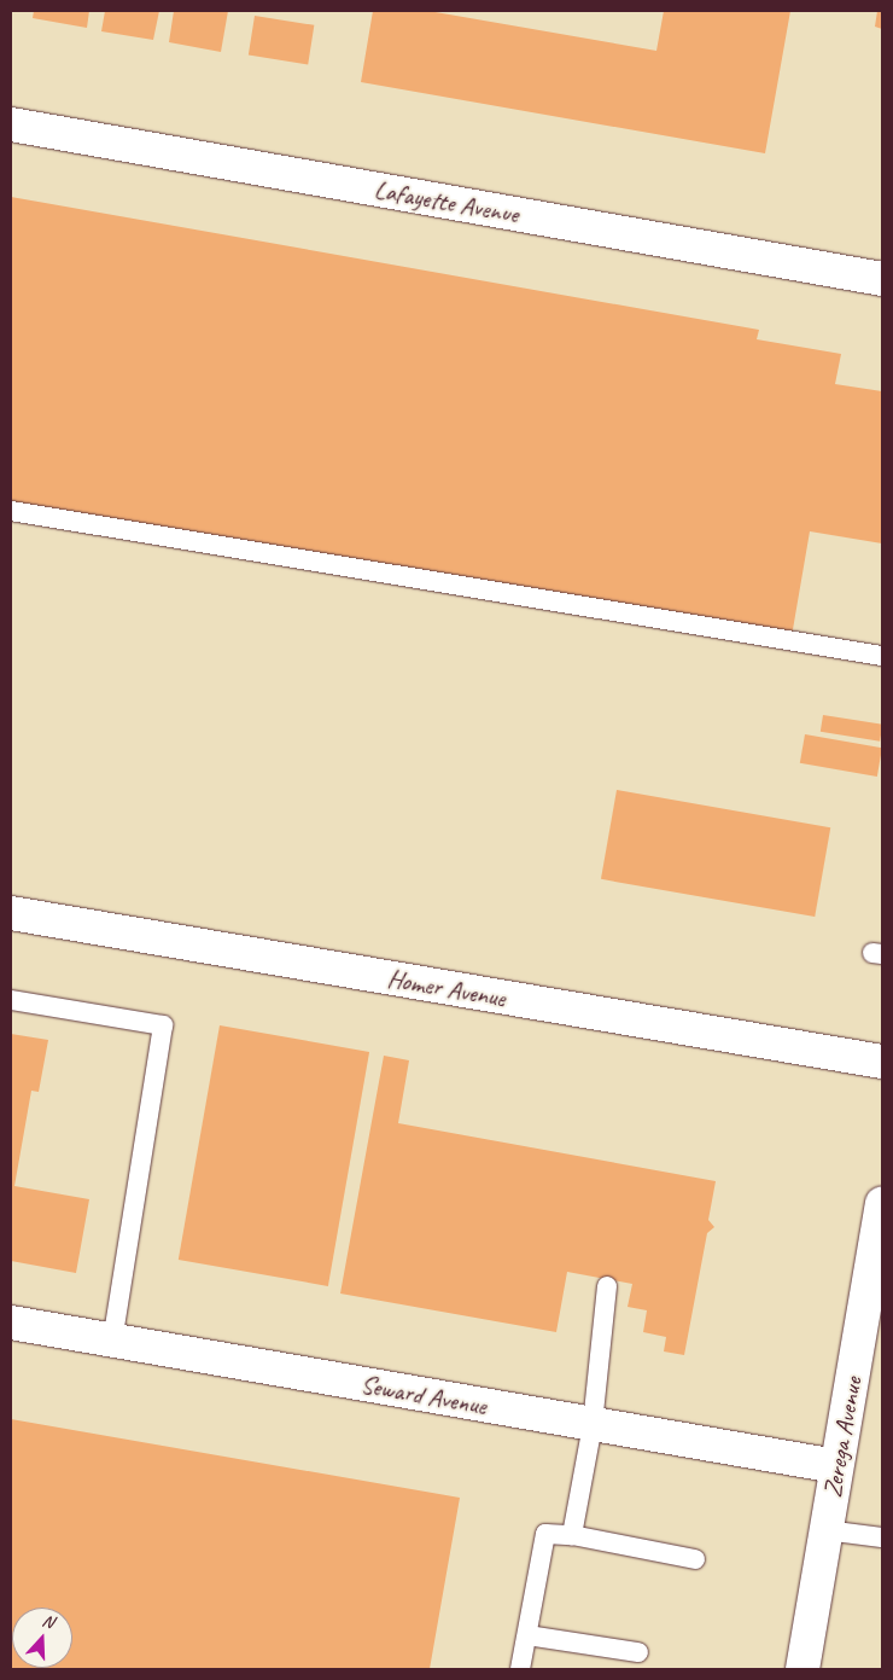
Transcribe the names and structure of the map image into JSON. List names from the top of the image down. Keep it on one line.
{"streets":{"street":["Lafayette Avenue","Homer Avenue","Seward Avenue","Zerega Avenue"]},"crossings":[["Seward Avenue","Zerega Avenue"]],"north":"top"}
